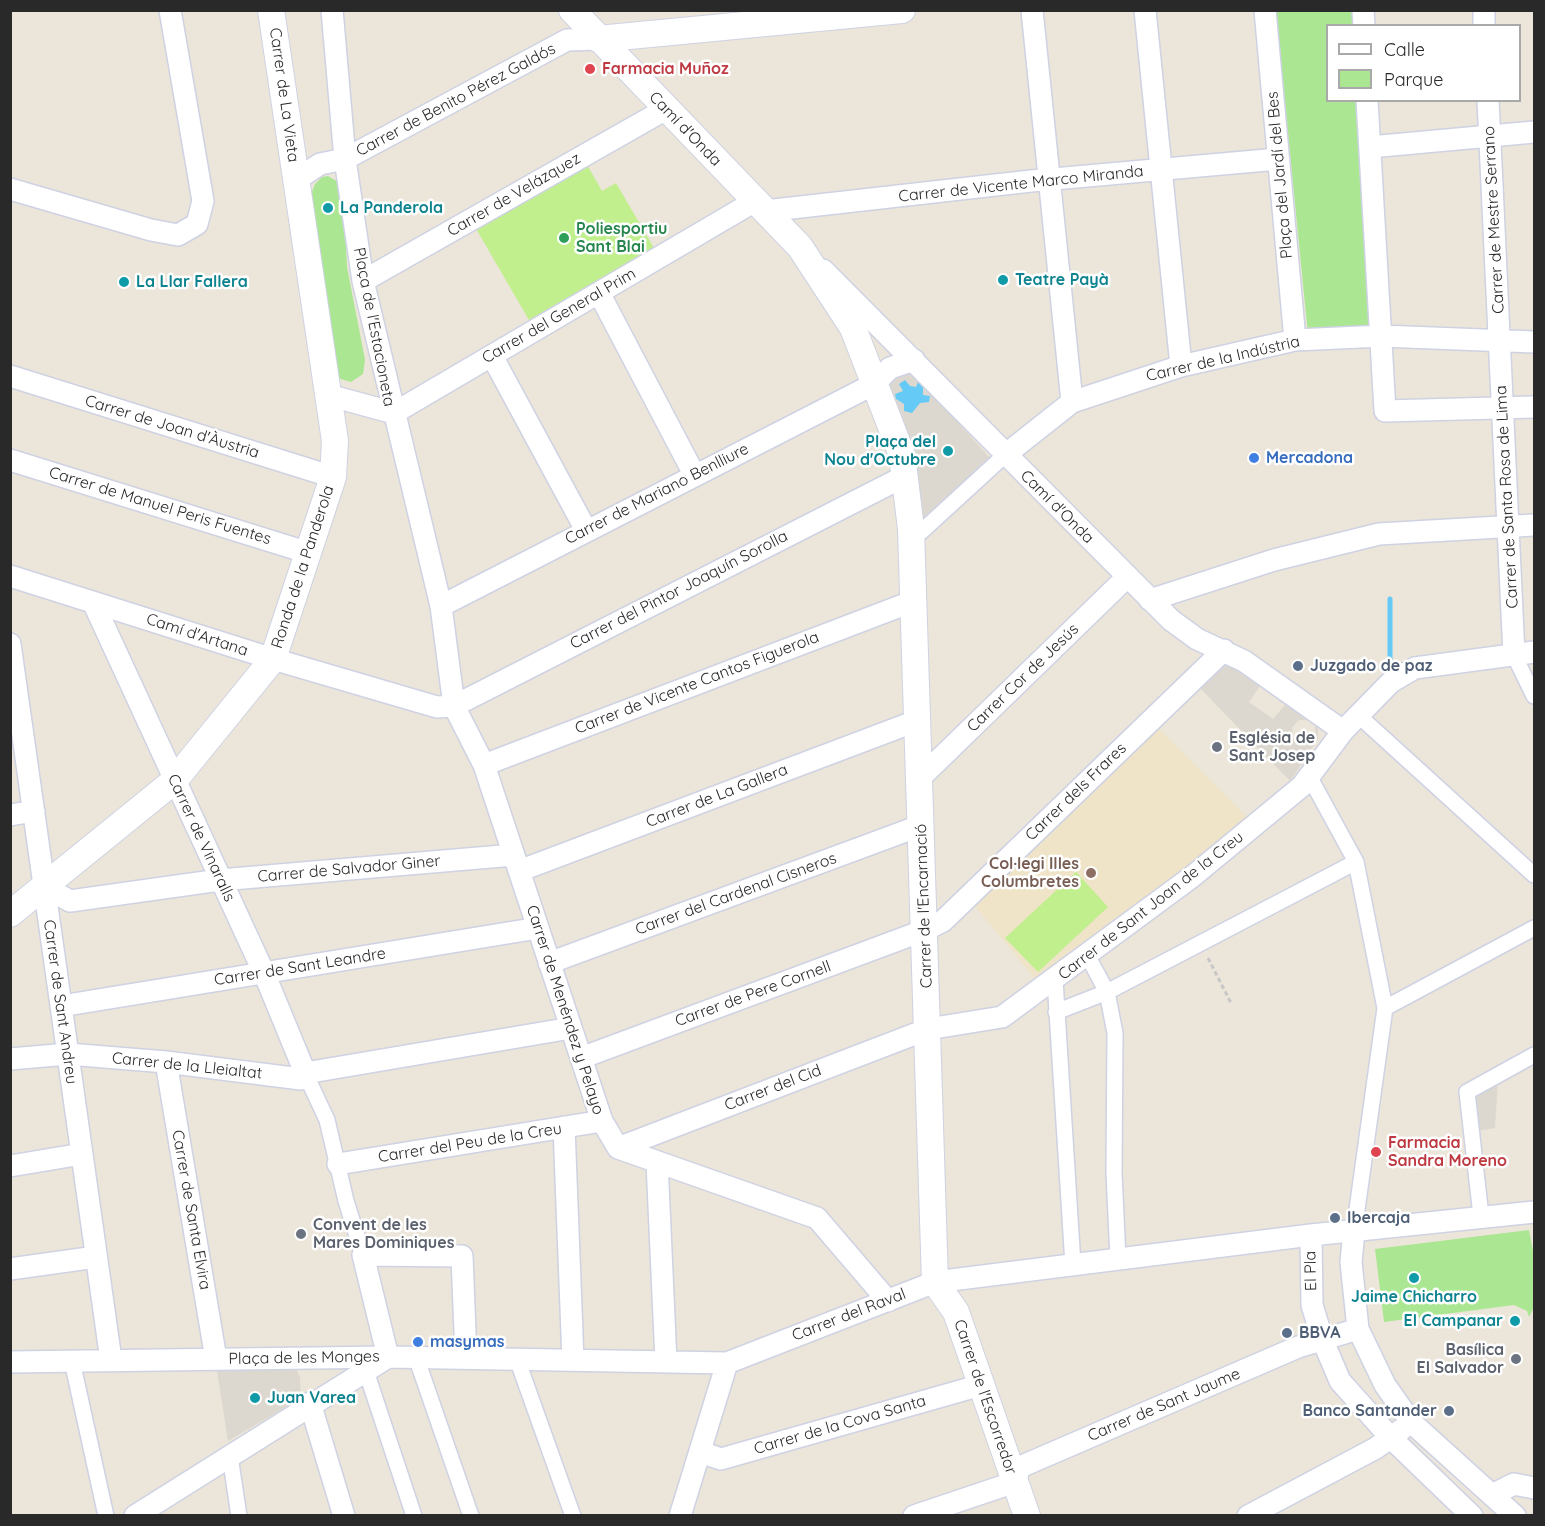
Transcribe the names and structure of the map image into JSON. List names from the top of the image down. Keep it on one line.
{"streets":{"street":["Carrer de La Vieta","Carrer de Benito Pérez Galdós","Camí d'Onda","Plaça del Jardí del Bes","Carrer de Vicente Marco Miranda","Carrer de Velázquez","Carrer de Mestre Serrano","Carrer del General Prim","Plaça de l'Estacioneta","Carrer de la Indústria","Carrer de Joan d'Àustria","Carrer de Mariano Benlliure","Carrer de Santa Rosa de Lima","Carrer de Manuel Peris Fuentes","Ronda de la Panderola","Carrer del Pintor Joaquín Sorolla","Camí d'Artana","Carrer Cor de Jesús","Carrer de Vicente Cantos Figuerola","Carrer dels Frares","Carrer de La Gallera","Carrer de Vinaralls","Carrer de Salvador Giner","Carrer del Cardenal Cisneros","Carrer de l'Encarnació","Carrer de Sant Joan de la Creu","Carrer de Sant Leandre","Carrer de Pere Cornell","Carrer de Sant Andreu","Carrer de Menéndez y Pelayo","Carrer de la Lleialtat","Carrer del Cid","Carrer del Peu de la Creu","Carrer de Santa Elvira","El Pla","Carrer del Raval","Plaça de les Monges","Carrer de l'Escorredor","Carrer de Sant Jaume","Carrer de la Cova Santa"]},"crossings":[["Carrer de Benito Pérez Galdós","Camí d'Onda"],["Carrer de Benito Pérez Galdós","Plaça de l'Estacioneta"],["Camí d'Onda","Carrer de Vicente Marco Miranda"],["Camí d'Onda","Carrer de Velázquez"],["Camí d'Onda","Carrer del General Prim"],["Camí d'Onda","Carrer de la Indústria"],["Camí d'Onda","Carrer de Mariano Benlliure"],["Camí d'Onda","Carrer Cor de Jesús"],["Camí d'Onda","Carrer dels Frares"],["Camí d'Onda","Carrer de Sant Joan de la Creu"],["Plaça del Jardí del Bes","Carrer de Vicente Marco Miranda"],["Plaça del Jardí del Bes","Carrer de la Indústria"],["Carrer de Vicente Marco Miranda","Carrer del General Prim"],["Carrer de Velázquez","Plaça de l'Estacioneta"],["Carrer de Mestre Serrano","Carrer de la Indústria"],["Carrer de Mestre Serrano","Carrer de Santa Rosa de Lima"],["Carrer del General Prim","Plaça de l'Estacioneta"],["Carrer del General Prim","Carrer de Menéndez y Pelayo"],["Plaça de l'Estacioneta","Ronda de la Panderola"],["Plaça de l'Estacioneta","Carrer de Menéndez y Pelayo"],["Carrer de la Indústria","Carrer de Santa Rosa de Lima"],["Carrer de Joan d'Àustria","Ronda de la Panderola"],["Carrer de Mariano Benlliure","Carrer de Menéndez y Pelayo"],["Carrer de Santa Rosa de Lima","Carrer de Sant Joan de la Creu"],["Carrer de Manuel Peris Fuentes","Ronda de la Panderola"],["Ronda de la Panderola","Camí d'Artana"],["Ronda de la Panderola","Carrer de Vinaralls"],["Ronda de la Panderola","Carrer de Salvador Giner"],["Ronda de la Panderola","Carrer de Sant Andreu"],["Carrer del Pintor Joaquín Sorolla","Camí d'Artana"],["Carrer del Pintor Joaquín Sorolla","Carrer de Menéndez y Pelayo"],["Camí d'Artana","Carrer de Vinaralls"],["Camí d'Artana","Carrer de Menéndez y Pelayo"],["Carrer Cor de Jesús","Carrer de l'Encarnació"],["Carrer de Vicente Cantos Figuerola","Carrer de l'Encarnació"],["Carrer de Vicente Cantos Figuerola","Carrer de Menéndez y Pelayo"],["Carrer dels Frares","Carrer de l'Encarnació"],["Carrer dels Frares","Carrer de Pere Cornell"],["Carrer de La Gallera","Carrer de Salvador Giner"],["Carrer de La Gallera","Carrer de l'Encarnació"],["Carrer de La Gallera","Carrer de Menéndez y Pelayo"],["Carrer de Vinaralls","Carrer de Salvador Giner"],["Carrer de Vinaralls","Carrer de Sant Leandre"],["Carrer de Vinaralls","Carrer de la Lleialtat"],["Carrer de Salvador Giner","Carrer de Sant Andreu"],["Carrer de Salvador Giner","Carrer de Menéndez y Pelayo"],["Carrer del Cardenal Cisneros","Carrer de l'Encarnació"],["Carrer del Cardenal Cisneros","Carrer de Menéndez y Pelayo"],["Carrer de l'Encarnació","Carrer de Sant Joan de la Creu"],["Carrer de l'Encarnació","Carrer de Pere Cornell"],["Carrer de l'Encarnació","Carrer del Cid"],["Carrer de l'Encarnació","Carrer del Raval"],["Carrer de l'Encarnació","Carrer de l'Escorredor"],["Carrer de Sant Joan de la Creu","Carrer del Cid"],["Carrer de Sant Leandre","Carrer de Sant Andreu"],["Carrer de Sant Leandre","Carrer de Menéndez y Pelayo"],["Carrer de Pere Cornell","Carrer de Menéndez y Pelayo"],["Carrer de Sant Andreu","Carrer de la Lleialtat"],["Carrer de Sant Andreu","Plaça de les Monges"],["Carrer de Menéndez y Pelayo","Carrer de la Lleialtat"],["Carrer de Menéndez y Pelayo","Carrer del Cid"],["Carrer de Menéndez y Pelayo","Carrer del Peu de la Creu"],["Carrer de la Lleialtat","Carrer de Santa Elvira"],["Carrer de Santa Elvira","Plaça de les Monges"],["El Pla","Carrer del Raval"],["El Pla","Carrer de Sant Jaume"],["Carrer del Raval","Plaça de les Monges"],["Carrer del Raval","Carrer de l'Escorredor"],["Carrer de l'Escorredor","Carrer de Sant Jaume"],["Carrer de l'Escorredor","Carrer de la Cova Santa"]],"places":["Farmacia Muñoz","La Panderola","Poliesportiu Sant Blai","Teatre Payà","La Llar Fallera","Plaça del Nou d'Octubre","Mercadona","Juzgado de paz","Església de Sant Josep","Col·legi Illes Columbretes","Farmacia Sandra Moreno","Ibercaja","Convent de les Mares Dominiques","Jaime Chicharro","El Campanar","BBVA","masymas","Basílica El Salvador","Juan Varea","Banco Santander"],"legend":["Calle","Parque"]}
